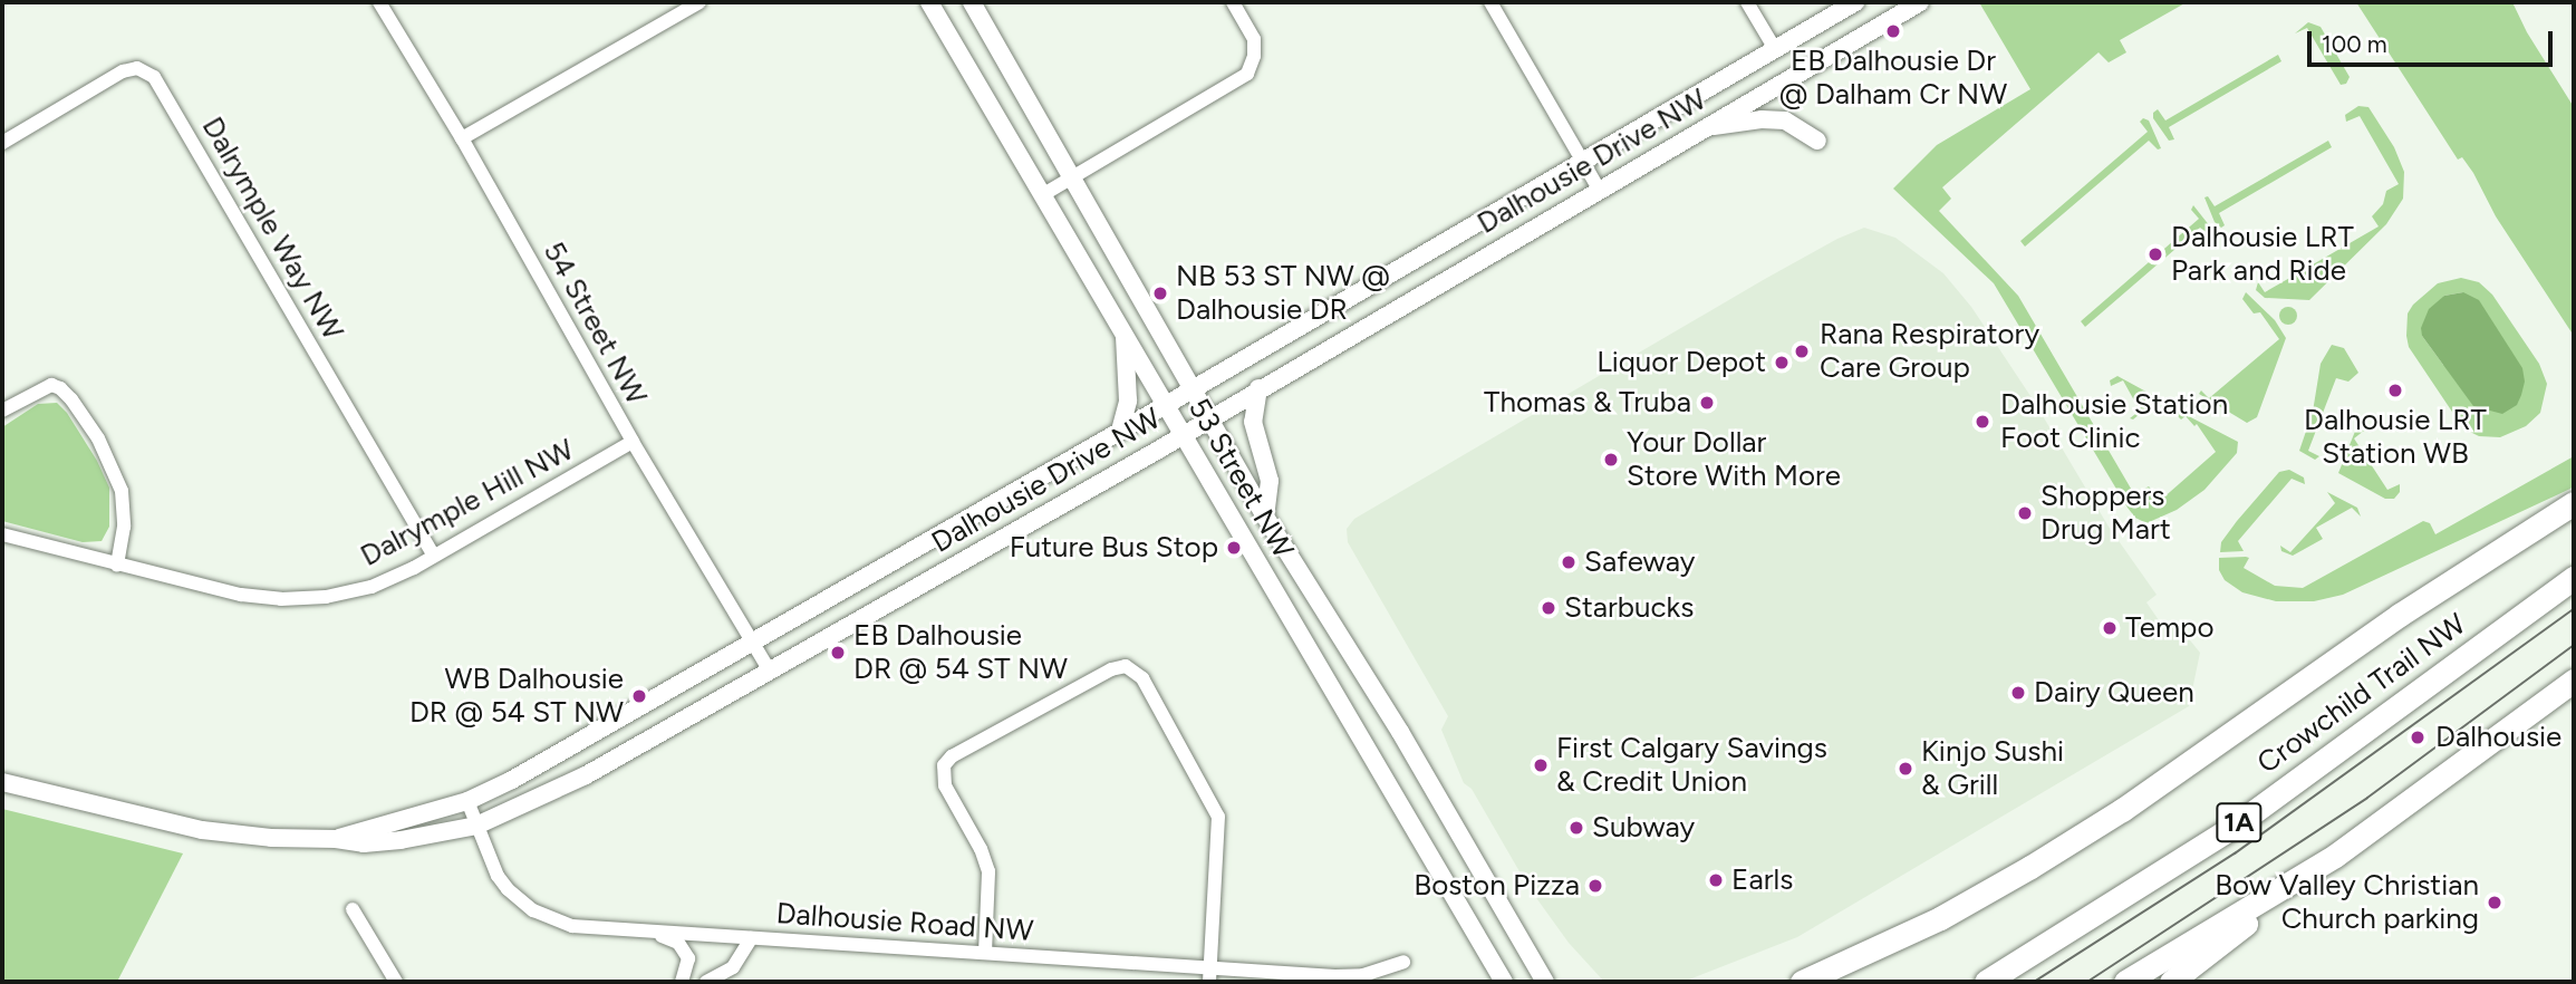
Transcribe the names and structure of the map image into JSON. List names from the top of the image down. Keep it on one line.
{"streets":{"highway":["Crowchild Trail NW","1A"],"street":["Dalhousie Drive NW","Dalrymple Way NW","54 Street NW","53 Street NW","Dalrymple Hill NW","Dalhousie Road NW"]},"crossings":[["Dalhousie Drive NW","54 Street NW"],["Dalhousie Drive NW","53 Street NW"],["Dalhousie Drive NW","Dalhousie Road NW"],["Dalrymple Way NW","Dalrymple Hill NW"],["54 Street NW","Dalrymple Hill NW"]],"places":["EB Dalhousie Dr @ Dalham Cr NW","Dalhousie LRT Park and Ride","NB 53 ST NW @ Dalhousie DR","Rana Respiratory Care Group","Liquor Depot","Dalhousie LRT Station WB","Thomas & Truba","Dalhousie Station Foot Clinic","Your Dollar Store With More","Shoppers Drug Mart","Future Bus Stop","Safeway","Starbucks","Tempo","EB Dalhousie DR @ 54 ST NW","Dairy Queen","WB Dalhousie DR @ 54 ST NW","Dalhousie","First Calgary Savings & Credit Union","Kinjo Sushi & Grill","Subway","Earls","Boston Pizza","Bow Valley Christian Church parking"],"scale_bar":"100 m"}
